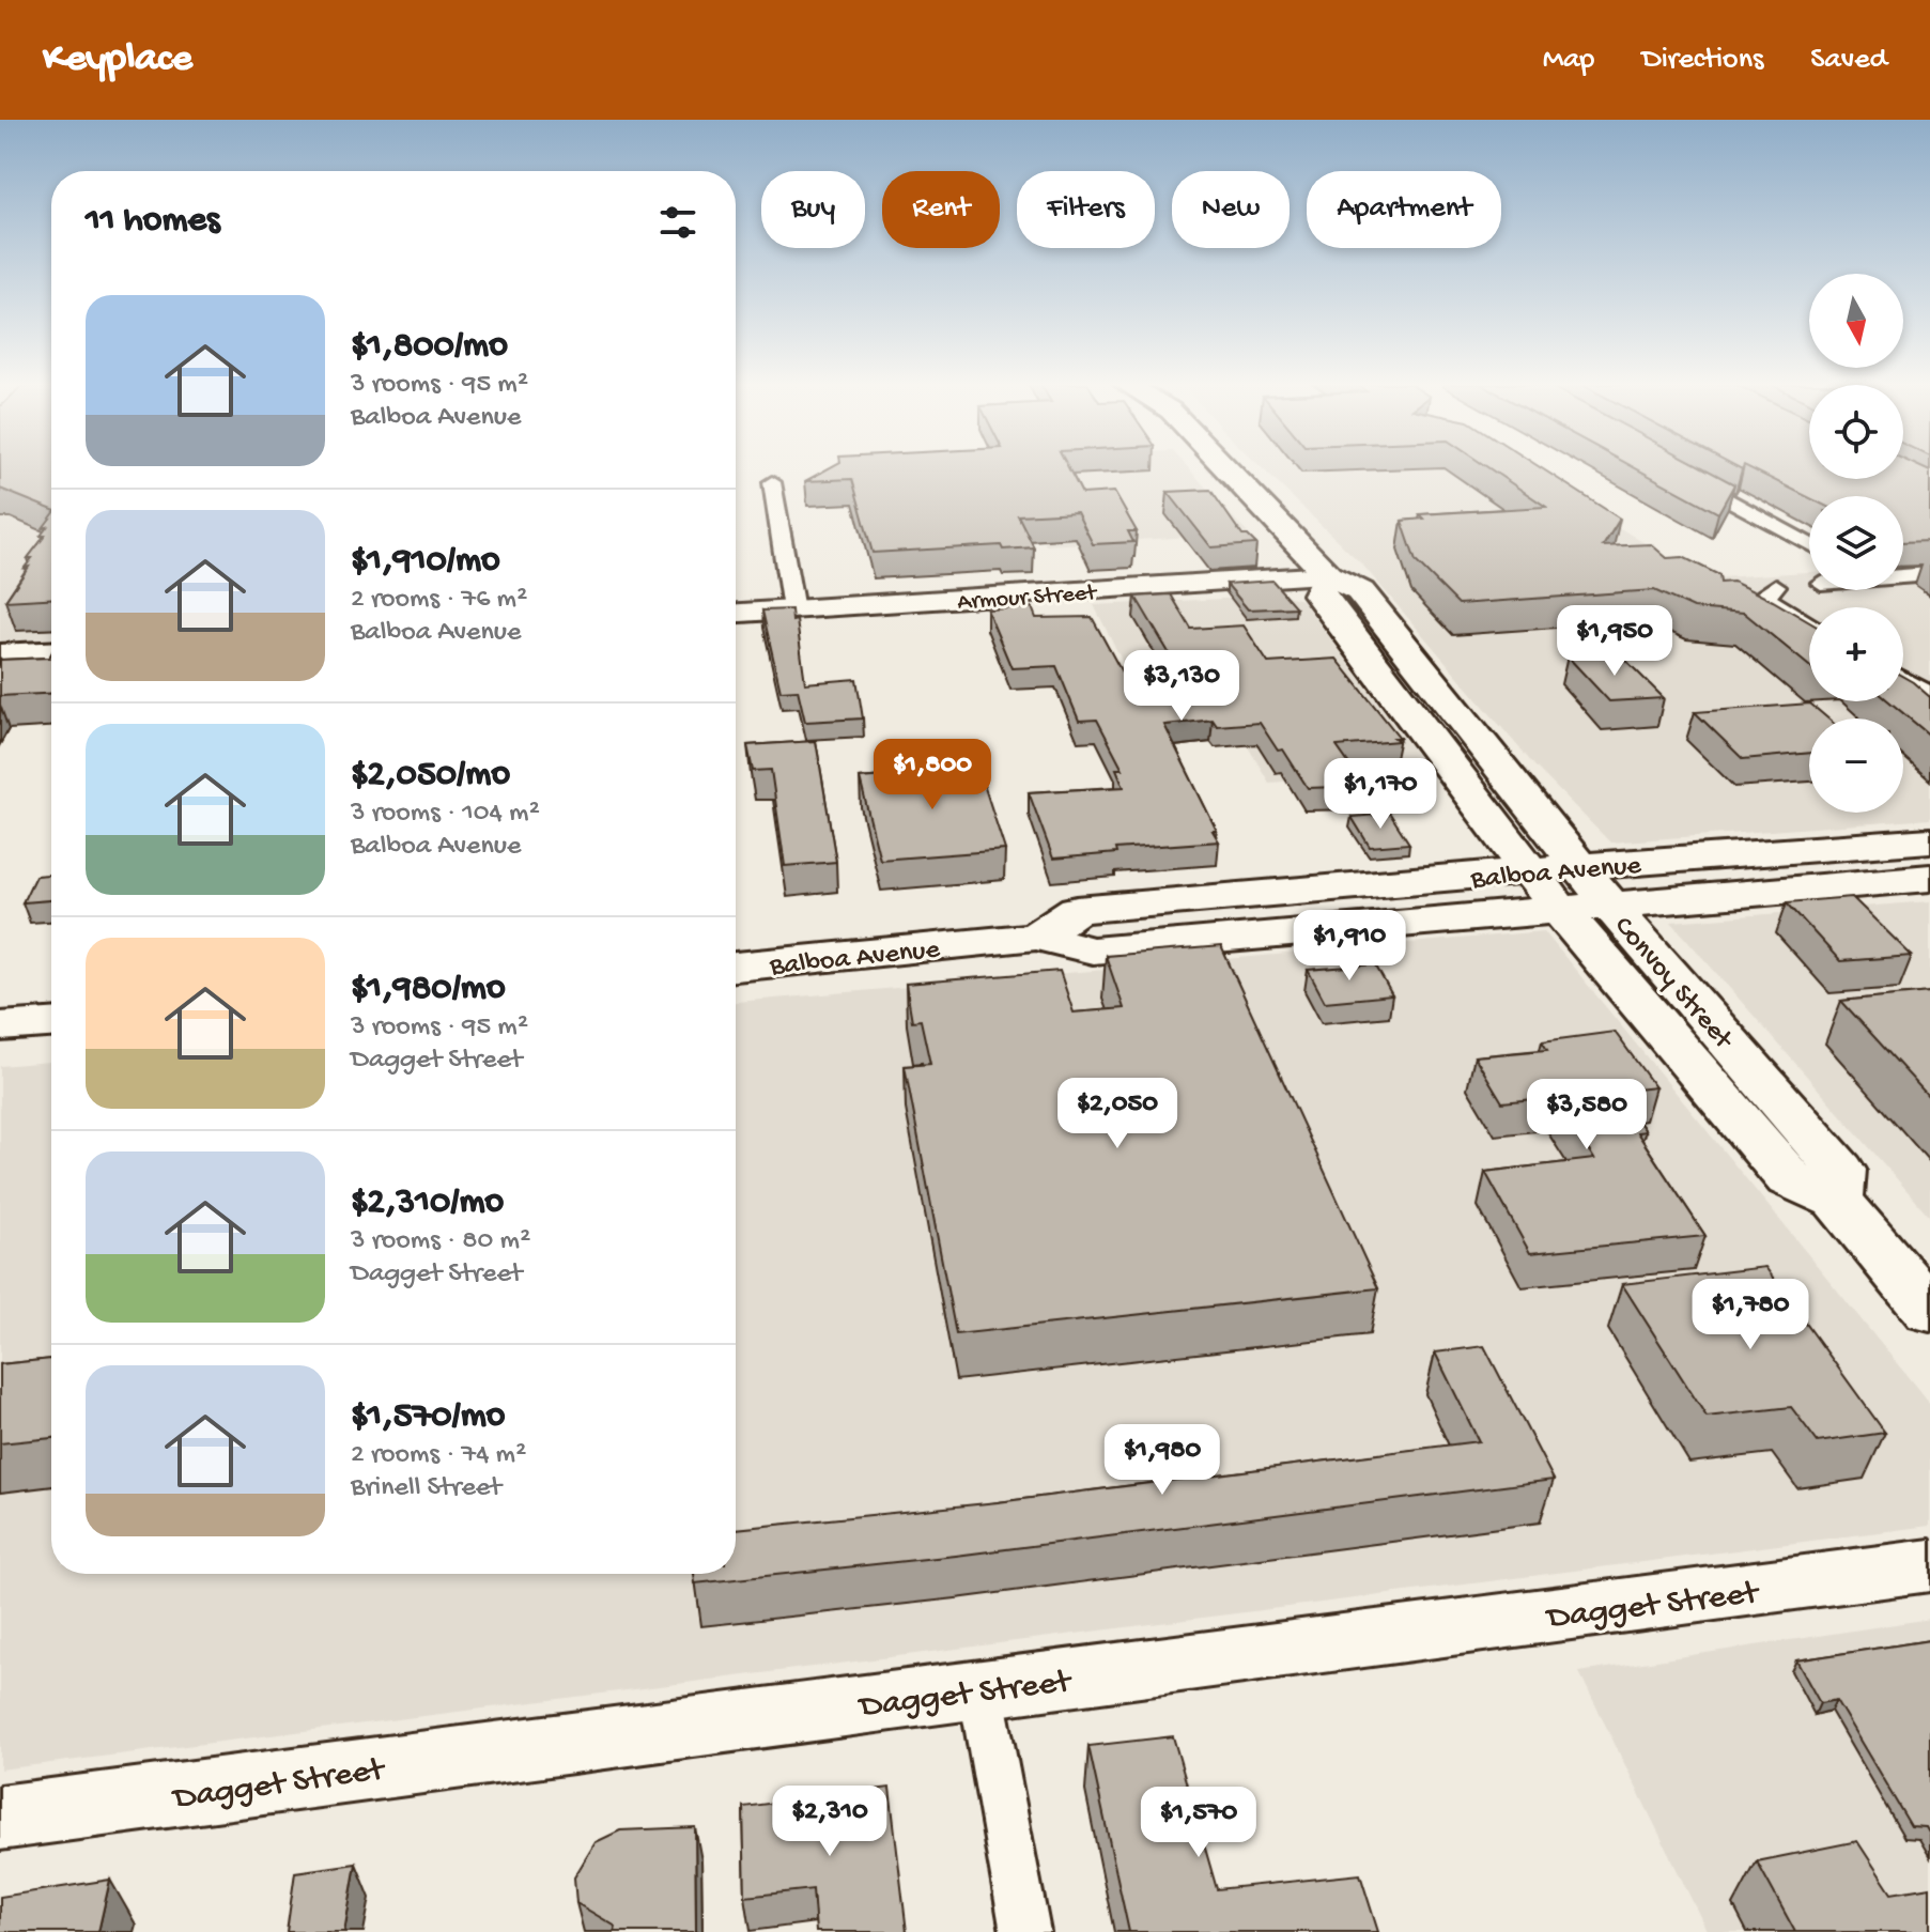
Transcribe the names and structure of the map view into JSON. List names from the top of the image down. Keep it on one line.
{"streets":{"main road":["Balboa Avenue","Convoy Street"],"street":["Armour Street","Dagget Street"]},"crossings":[["Armour Street","Convoy Street"],["Balboa Avenue","Convoy Street"]],"north":"bottom","page":{"header":"Keyplace","nav":["Map","Directions","Saved"],"chip":["Buy","Rent","Filters","New","Apartment"],"heading":"11 homes","map_buttons":["+","−"],"list":[{"name":"$1,800/mo","note":"3 rooms · 95 m² · Balboa Avenue"},{"name":"$1,910/mo","note":"2 rooms · 76 m² · Balboa Avenue"},{"name":"$2,050/mo","note":"3 rooms · 104 m² · Balboa Avenue"},{"name":"$1,980/mo","note":"3 rooms · 95 m² · Dagget Street"},{"name":"$2,310/mo","note":"3 rooms · 80 m² · Dagget Street"},{"name":"$1,570/mo","note":"2 rooms · 74 m² · Brinell Street"}],"price":["$1,950","$3,130","$1,800","$1,170","$1,910","$2,050","$3,580","$1,780","$1,980","$2,310","$1,570"]}}
